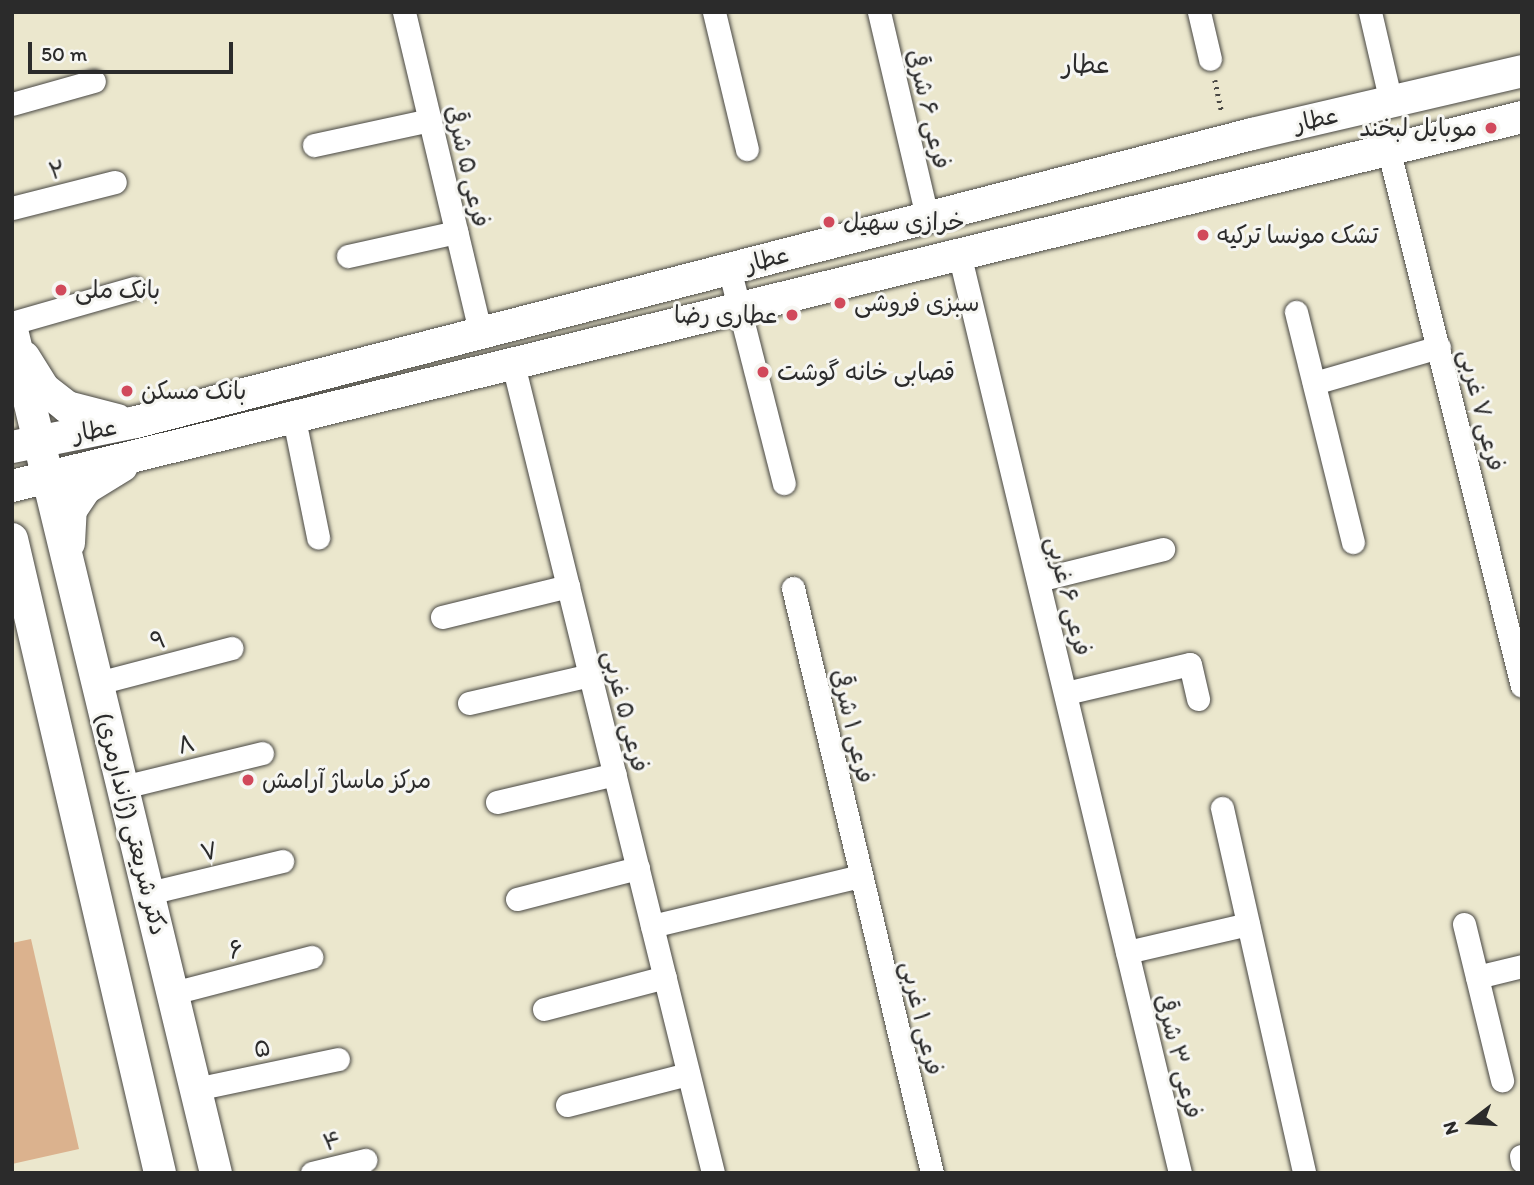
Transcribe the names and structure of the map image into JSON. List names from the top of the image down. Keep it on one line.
{"streets":{"main road":["عطار","دکتر شریعتی (ژاندارمری)"],"street":["فرعی ۶ شرقی","فرعی ۵ شرقی","۲","فرعی ۷ غربی","فرعی ۶ غربی","۹","فرعی ۵ غربی","فرعی ۱ شرقی","۸","۷","۶","فرعی ۱ غربی","۵","فرعی ۳ شرقی","۴"]},"crossings":[["فرعی ۶ شرقی","عطار"],["عطار","فرعی ۵ شرقی"],["عطار","فرعی ۷ غربی"],["عطار","فرعی ۶ غربی"],["عطار","فرعی ۵ غربی"],["عطار","دکتر شریعتی (ژاندارمری)"],["فرعی ۶ غربی","فرعی ۳ شرقی"],["۹","دکتر شریعتی (ژاندارمری)"],["فرعی ۱ شرقی","فرعی ۱ غربی"],["۸","دکتر شریعتی (ژاندارمری)"],["دکتر شریعتی (ژاندارمری)","۷"],["دکتر شریعتی (ژاندارمری)","۶"],["دکتر شریعتی (ژاندارمری)","۵"]],"districts":["عطار"],"places":["موبایل لبخند","خرازی سهیل","تشک مونسا ترکیه","بانک ملی","سبزی فروشی","عطاری رضا","قصابی خانه گوشت","بانک مسکن","مرکز ماساژ آرامش"],"scale_bar":"50 m","north":"left"}
